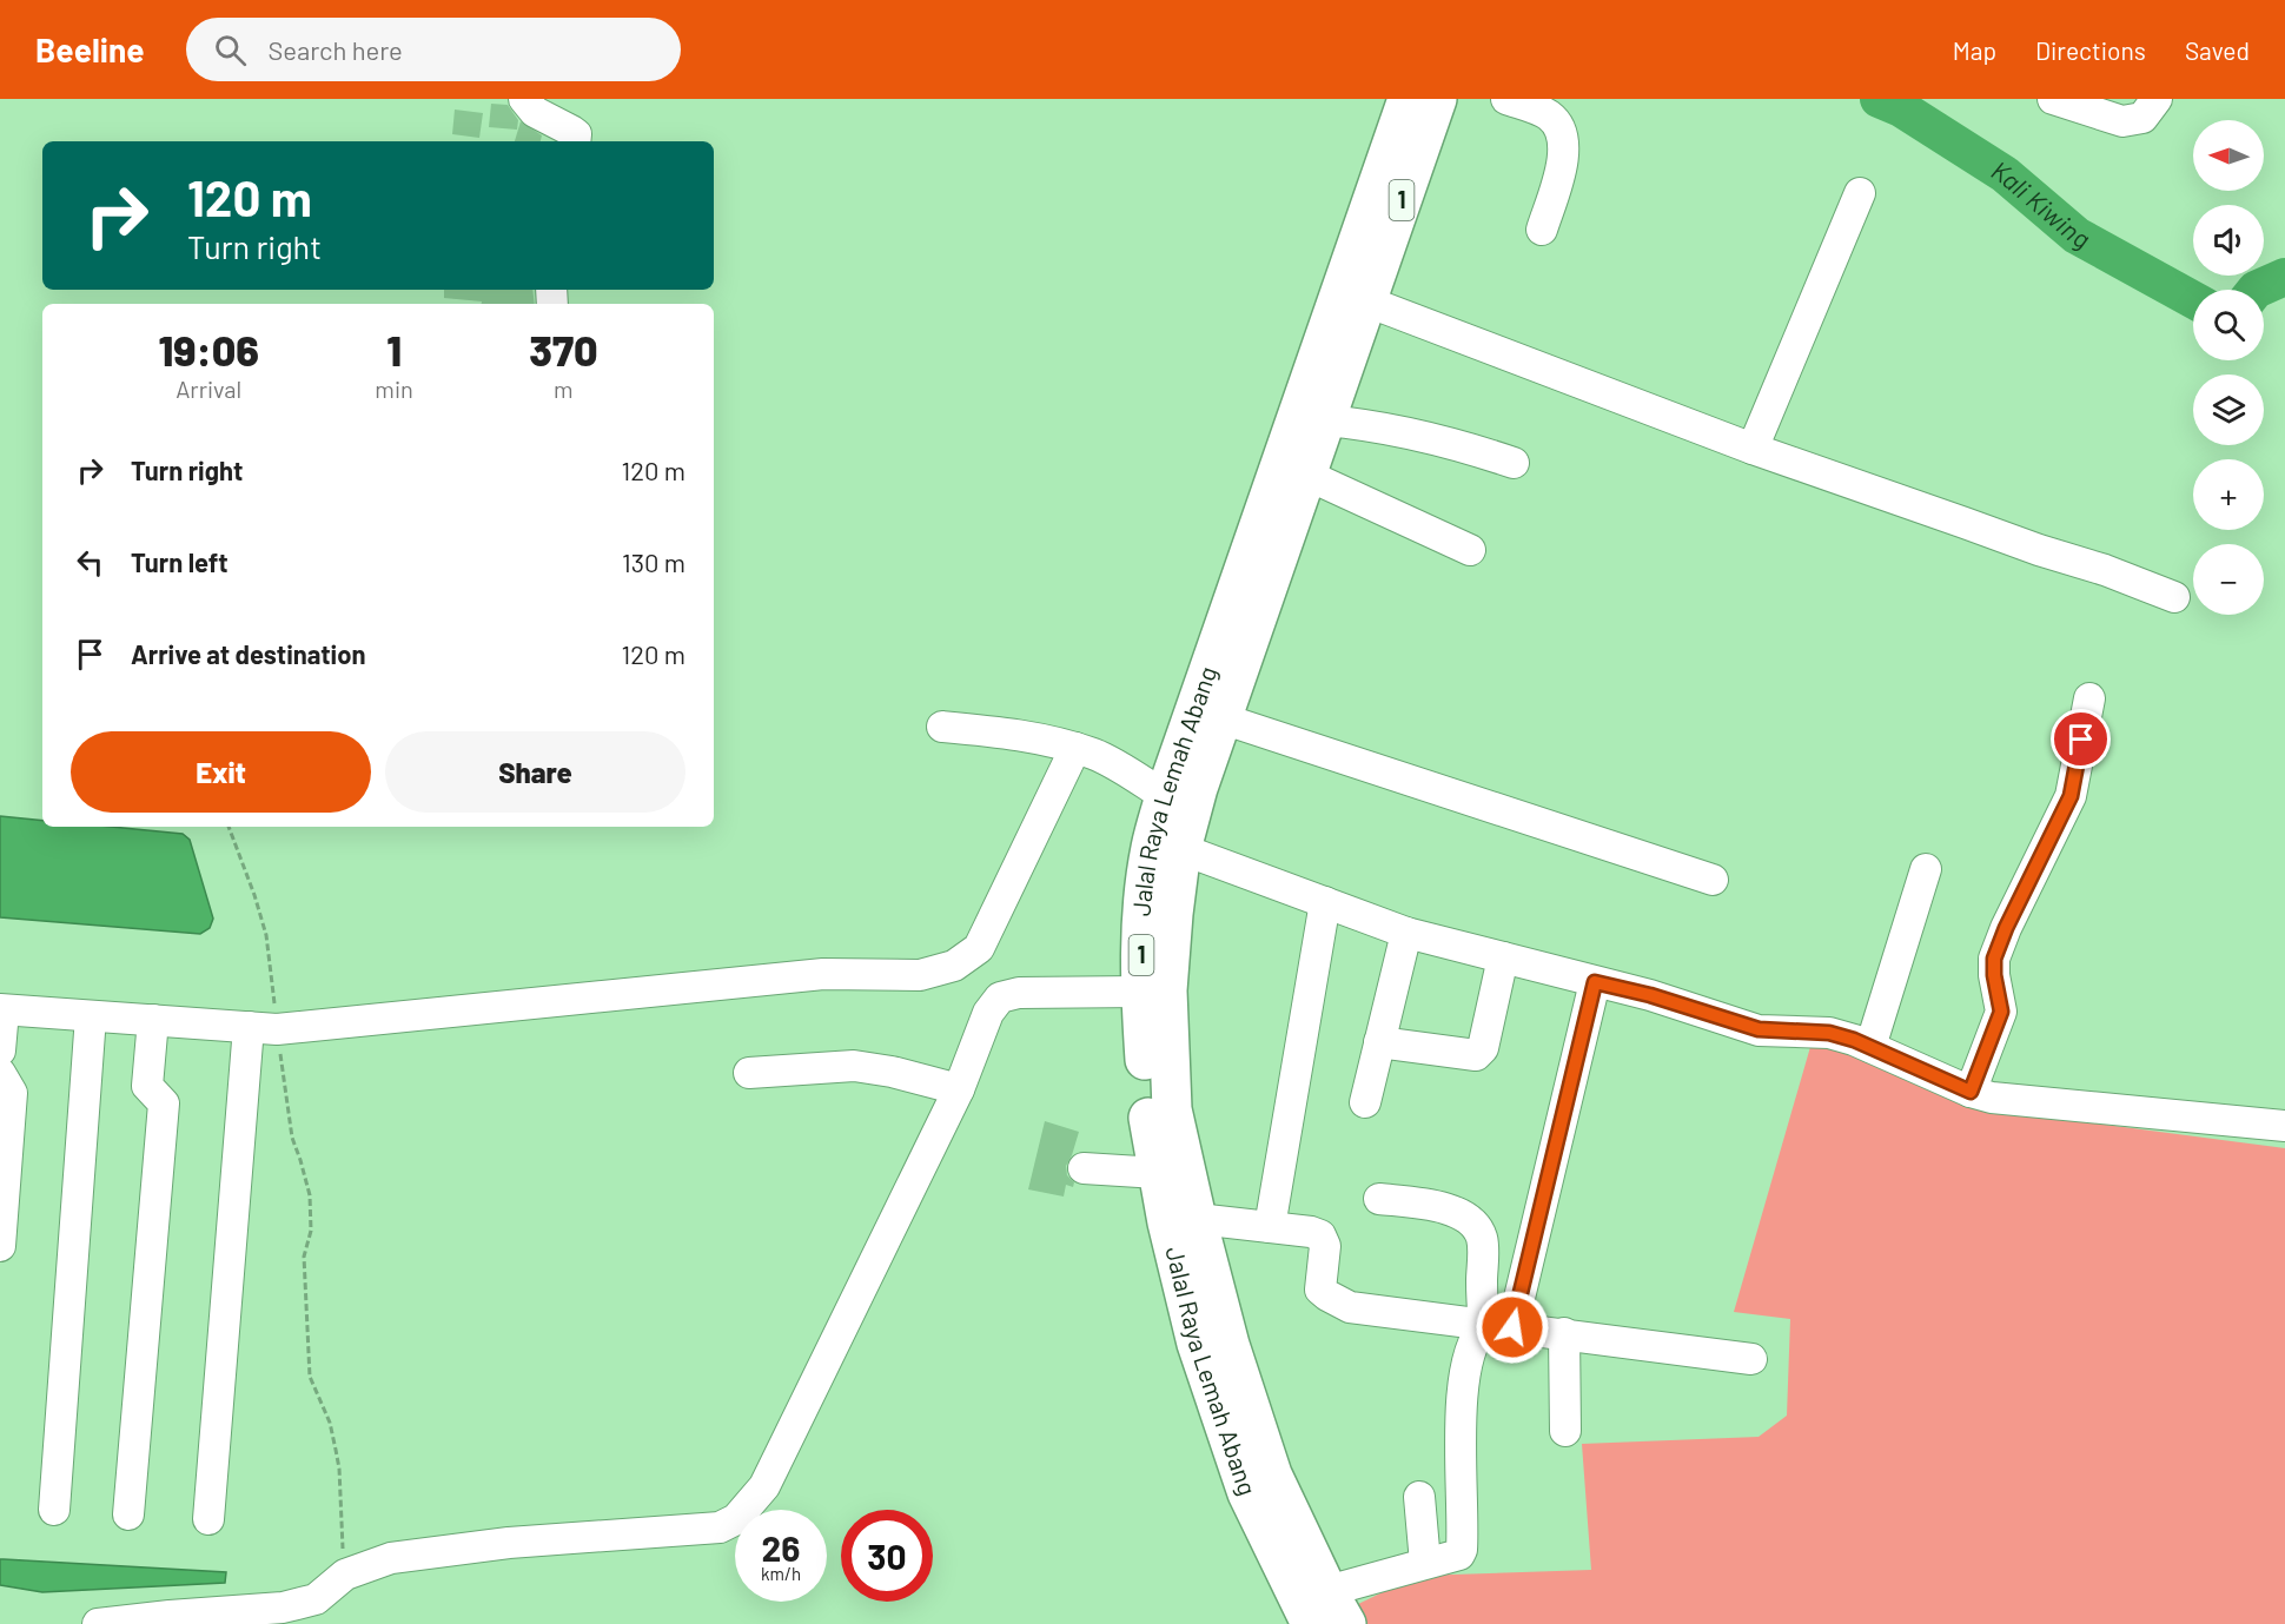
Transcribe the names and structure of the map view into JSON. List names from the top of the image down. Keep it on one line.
{"streets":{"highway":["1","Jalal Raya Lemah Abang"]},"crossings":[["1","Jalal Raya Lemah Abang"]],"water":["Kali Kiwing"],"north":"left","page":{"header":"Beeline","search":"Search here","nav":["Map","Directions","Saved"],"map_buttons":["+","−"],"turn":["120 m","Turn right"],"eta":["19:06","Arrival","1","min","370","m"],"list":[{"name":"Turn right","value":"120 m"},{"name":"Turn left","value":"130 m"},{"name":"Arrive at destination","value":"120 m"}],"buttons":["Exit","Share"],"speed":"26 km/h","limit":"30"}}
